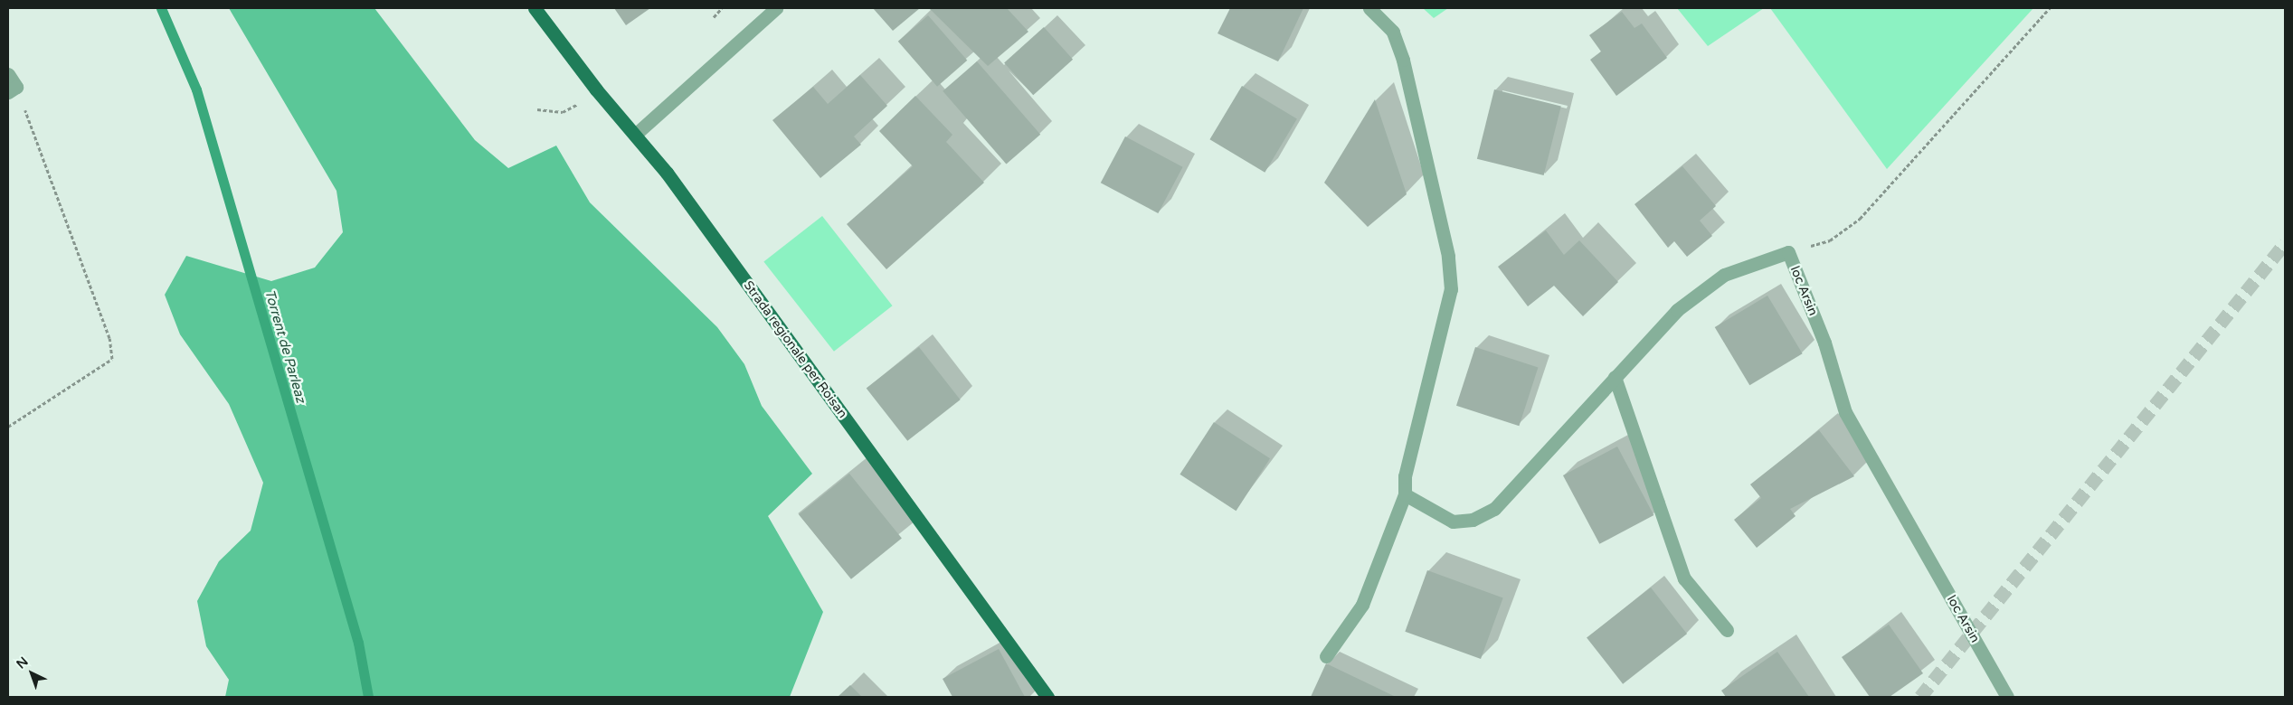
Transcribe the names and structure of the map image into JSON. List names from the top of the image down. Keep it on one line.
{"streets":{"main road":["Strada regionale per Roisan"],"street":["loc Arsin"]},"water":["Torrent de Parleaz"],"north":"top left"}
